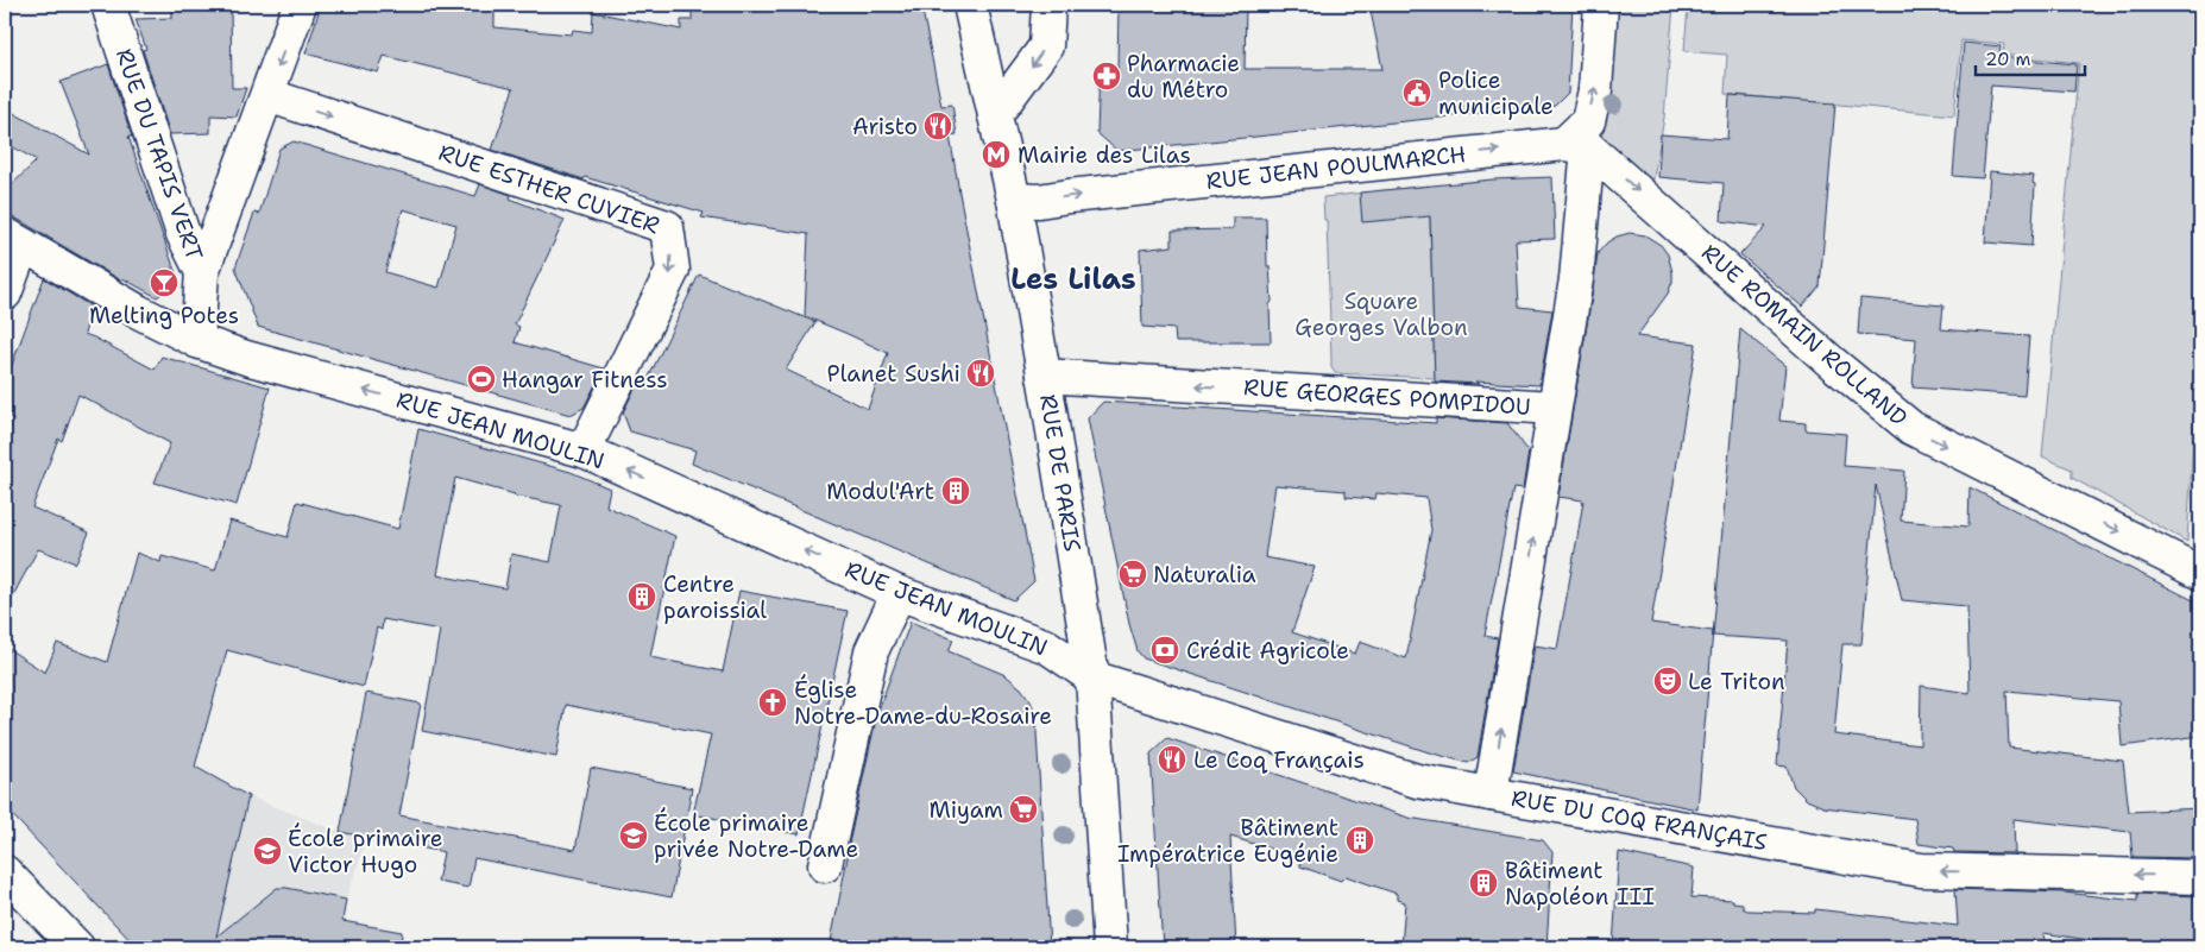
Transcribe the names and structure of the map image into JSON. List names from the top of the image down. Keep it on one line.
{"streets":{"street":["RUE DU TAPIS VERT","RUE JEAN POULMARCH","RUE ESTHER CUVIER","RUE ROMAIN ROLLAND","RUE GEORGES POMPIDOU","RUE JEAN MOULIN","RUE DE PARIS","RUE DU COQ FRANÇAIS"]},"crossings":[["RUE DU TAPIS VERT","RUE JEAN MOULIN"],["RUE JEAN POULMARCH","RUE ROMAIN ROLLAND"],["RUE JEAN POULMARCH","RUE DE PARIS"],["RUE ESTHER CUVIER","RUE JEAN MOULIN"],["RUE GEORGES POMPIDOU","RUE DE PARIS"],["RUE GEORGES POMPIDOU","RUE DU COQ FRANÇAIS"],["RUE JEAN MOULIN","RUE DE PARIS"],["RUE JEAN MOULIN","RUE DU COQ FRANÇAIS"],["RUE DE PARIS","RUE DU COQ FRANÇAIS"]],"one_way":["RUE JEAN POULMARCH","RUE ROMAIN ROLLAND","RUE JEAN MOULIN","RUE DU COQ FRANÇAIS"],"districts":["Les Lilas"],"parks":["Square Georges Valbon"],"places":{"pharmacy":["Pharmacie du Métro"],"public building":["Police municipale"],"restaurant":["Aristo","Planet Sushi","Le Coq Français"],"metro station":["Mairie des Lilas"],"bar":["Melting Potes"],"sports":["Hangar Fitness"],"building":["Modul'Art","Centre paroissial","Bâtiment Impératrice Eugénie","Bâtiment Napoléon III"],"supermarket":["Naturalia","Miyam"],"bank":["Crédit Agricole"],"theatre":["Le Triton"],"church":["Église Notre-Dame-du-Rosaire"],"school or university":["École primaire privée Notre-Dame","École primaire Victor Hugo"]},"scale_bar":"20 m"}
